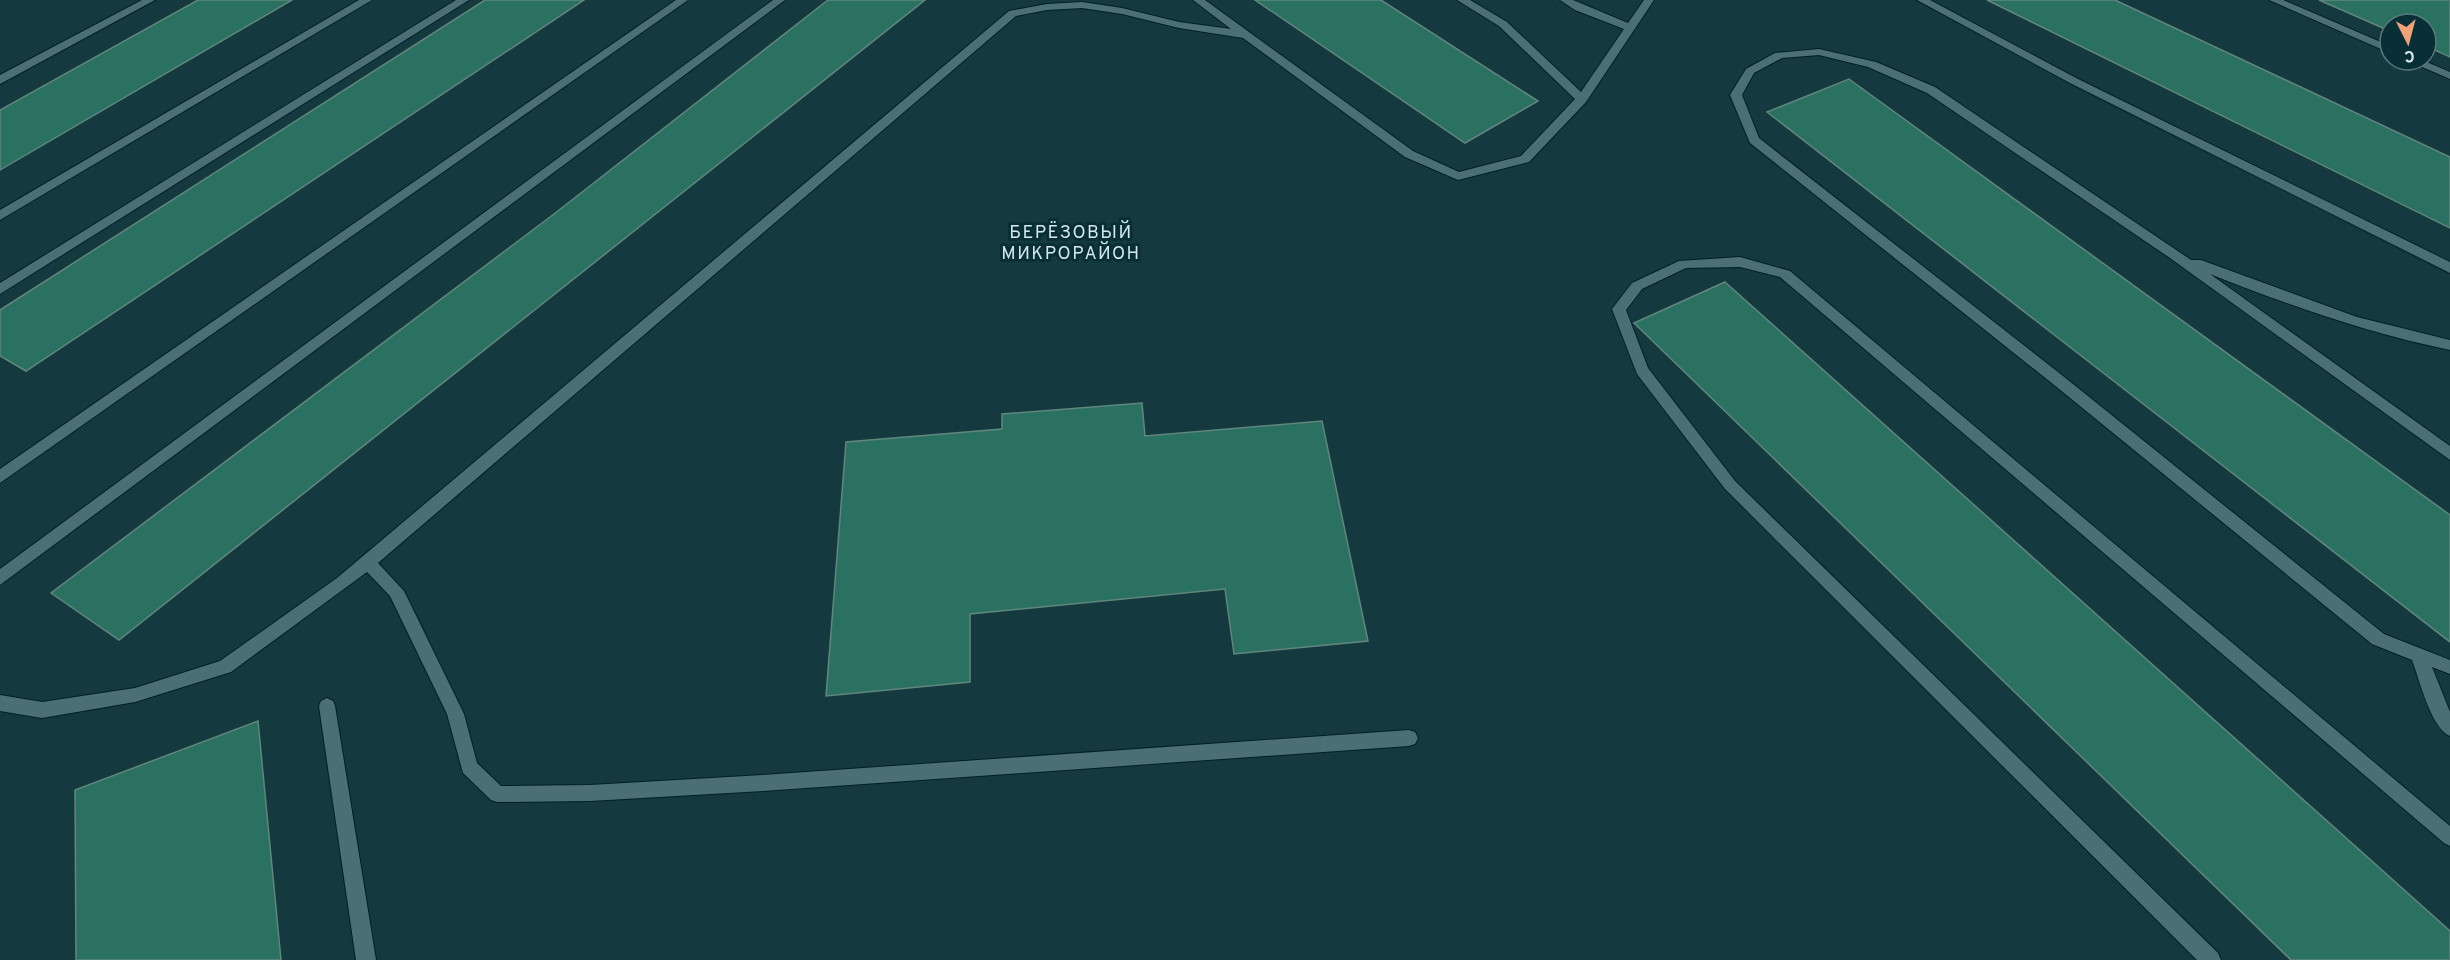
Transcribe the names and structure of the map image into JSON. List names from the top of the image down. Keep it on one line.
{"districts":["БЕРЁЗОВЫЙ МИКРОРАЙОН"],"north":"bottom"}
